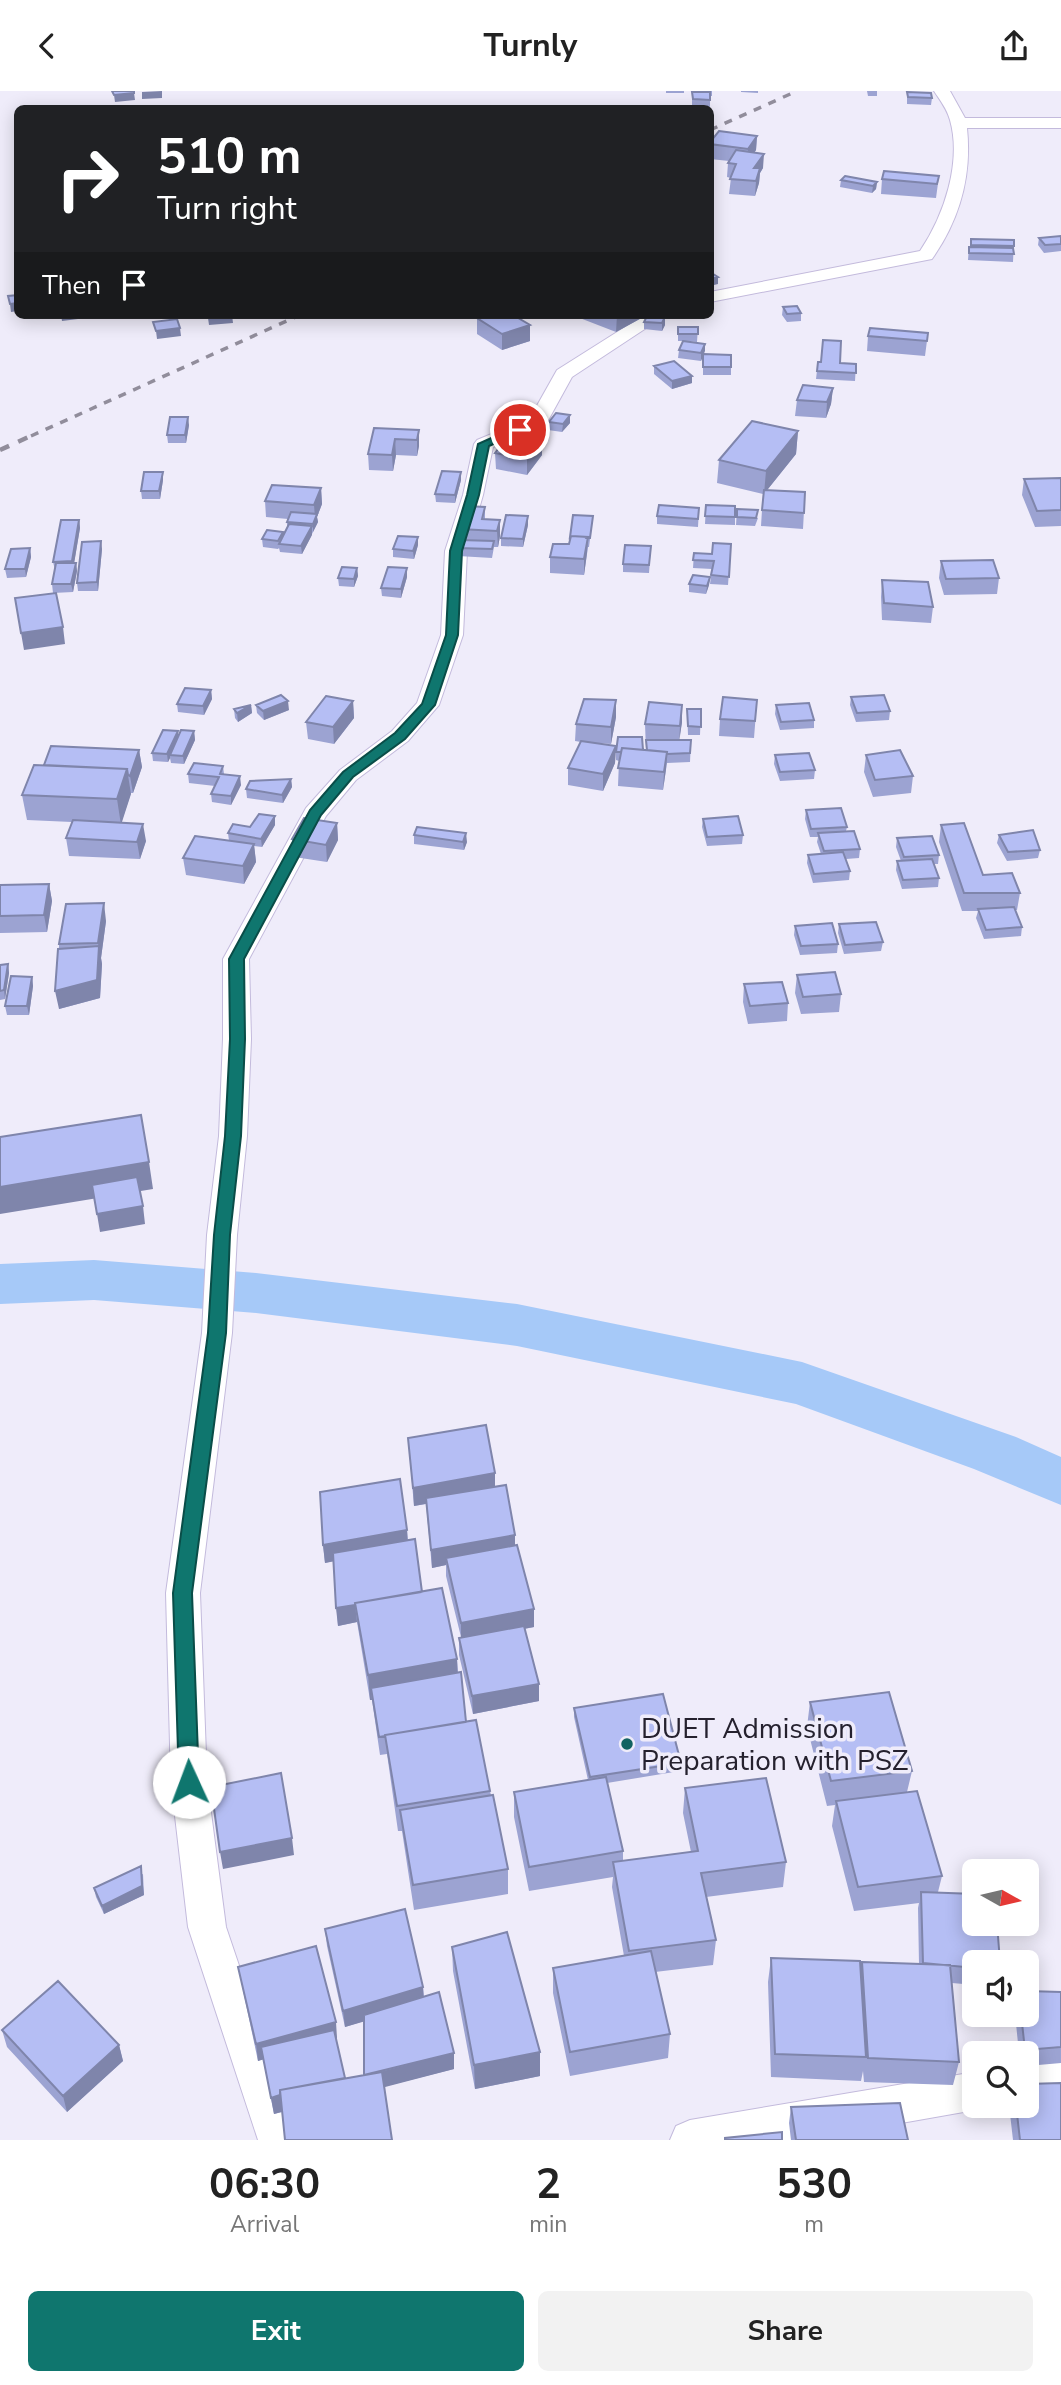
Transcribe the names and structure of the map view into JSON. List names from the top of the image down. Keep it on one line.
{"places":["DUET Admission Preparation with PSZ"],"north":"right","page":{"header":"Turnly","turn":["510 m","Turn right"],"then":"Then","eta":["06:30","Arrival","2","min","530","m"],"buttons":["Exit","Share"]}}
